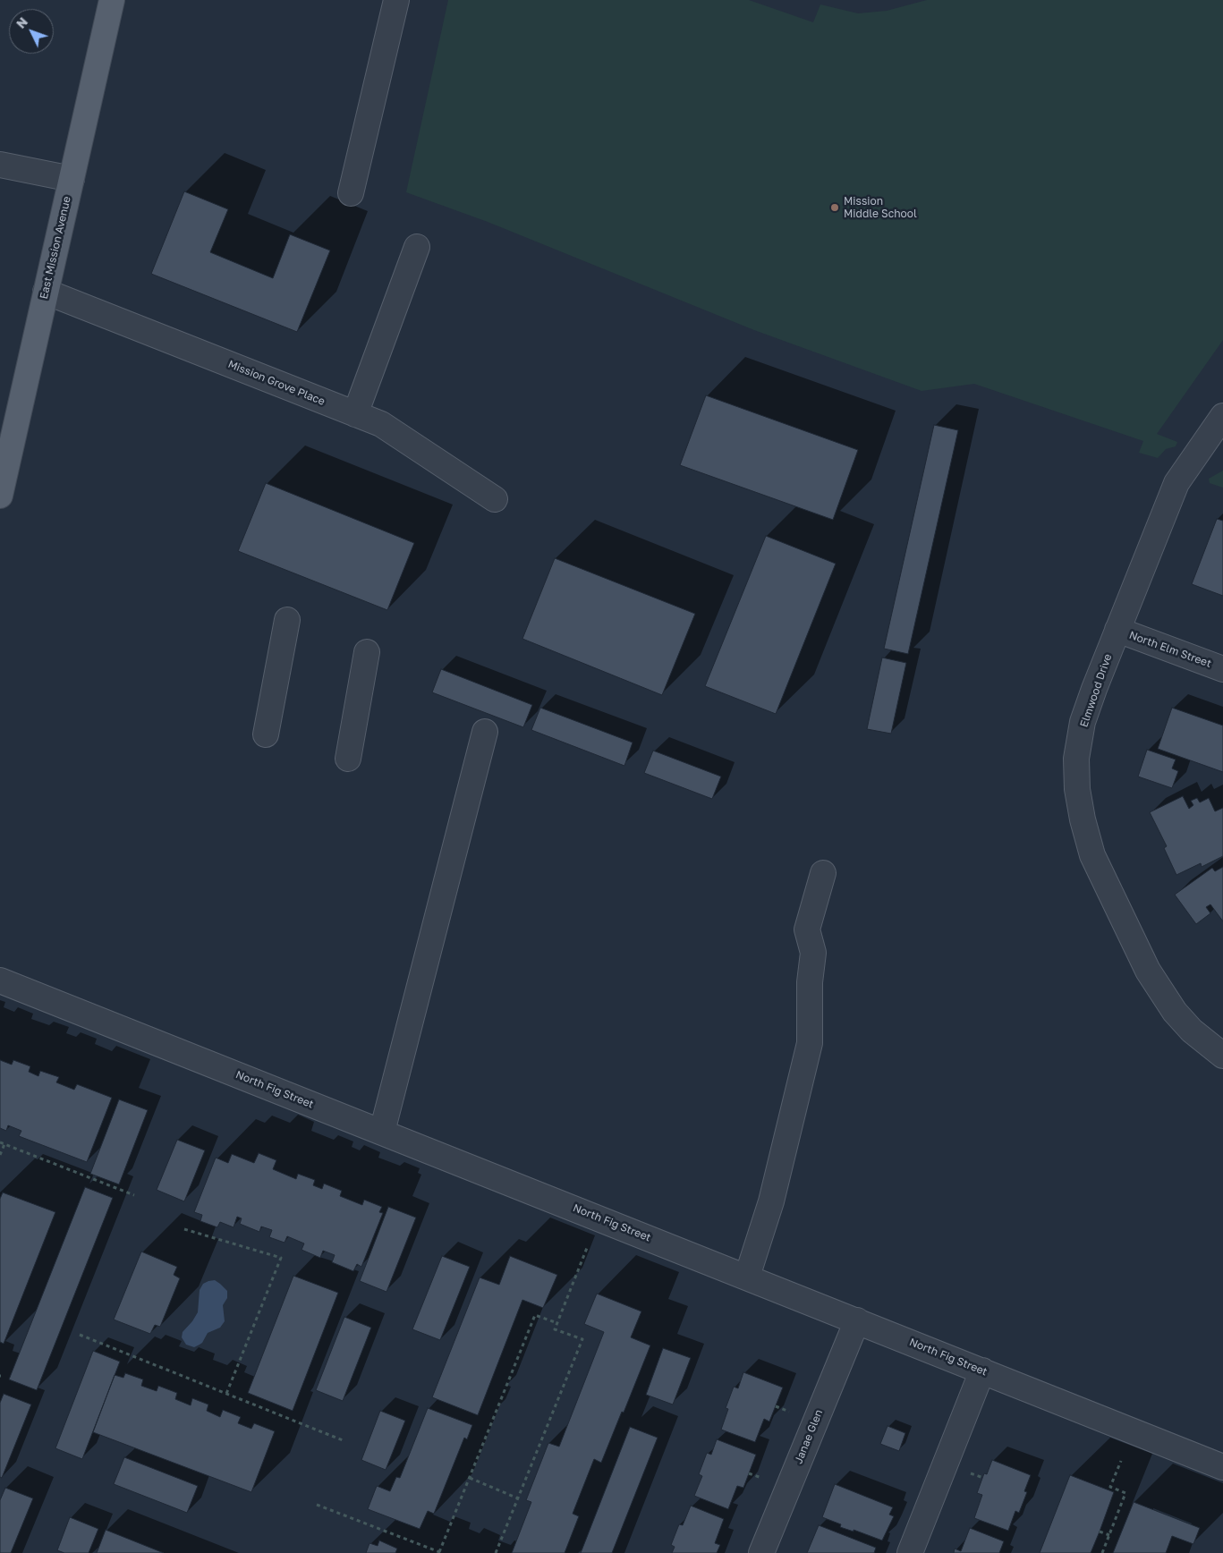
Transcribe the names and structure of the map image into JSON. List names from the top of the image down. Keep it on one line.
{"streets":{"main road":["East Mission Avenue"],"street":["Mission Grove Place","North Elm Street","Elmwood Drive","North Fig Street","Janae Glen"]},"crossings":[["East Mission Avenue","Mission Grove Place"],["North Elm Street","Elmwood Drive"],["North Fig Street","Janae Glen"]],"places":["Mission Middle School"],"north":"top left"}
